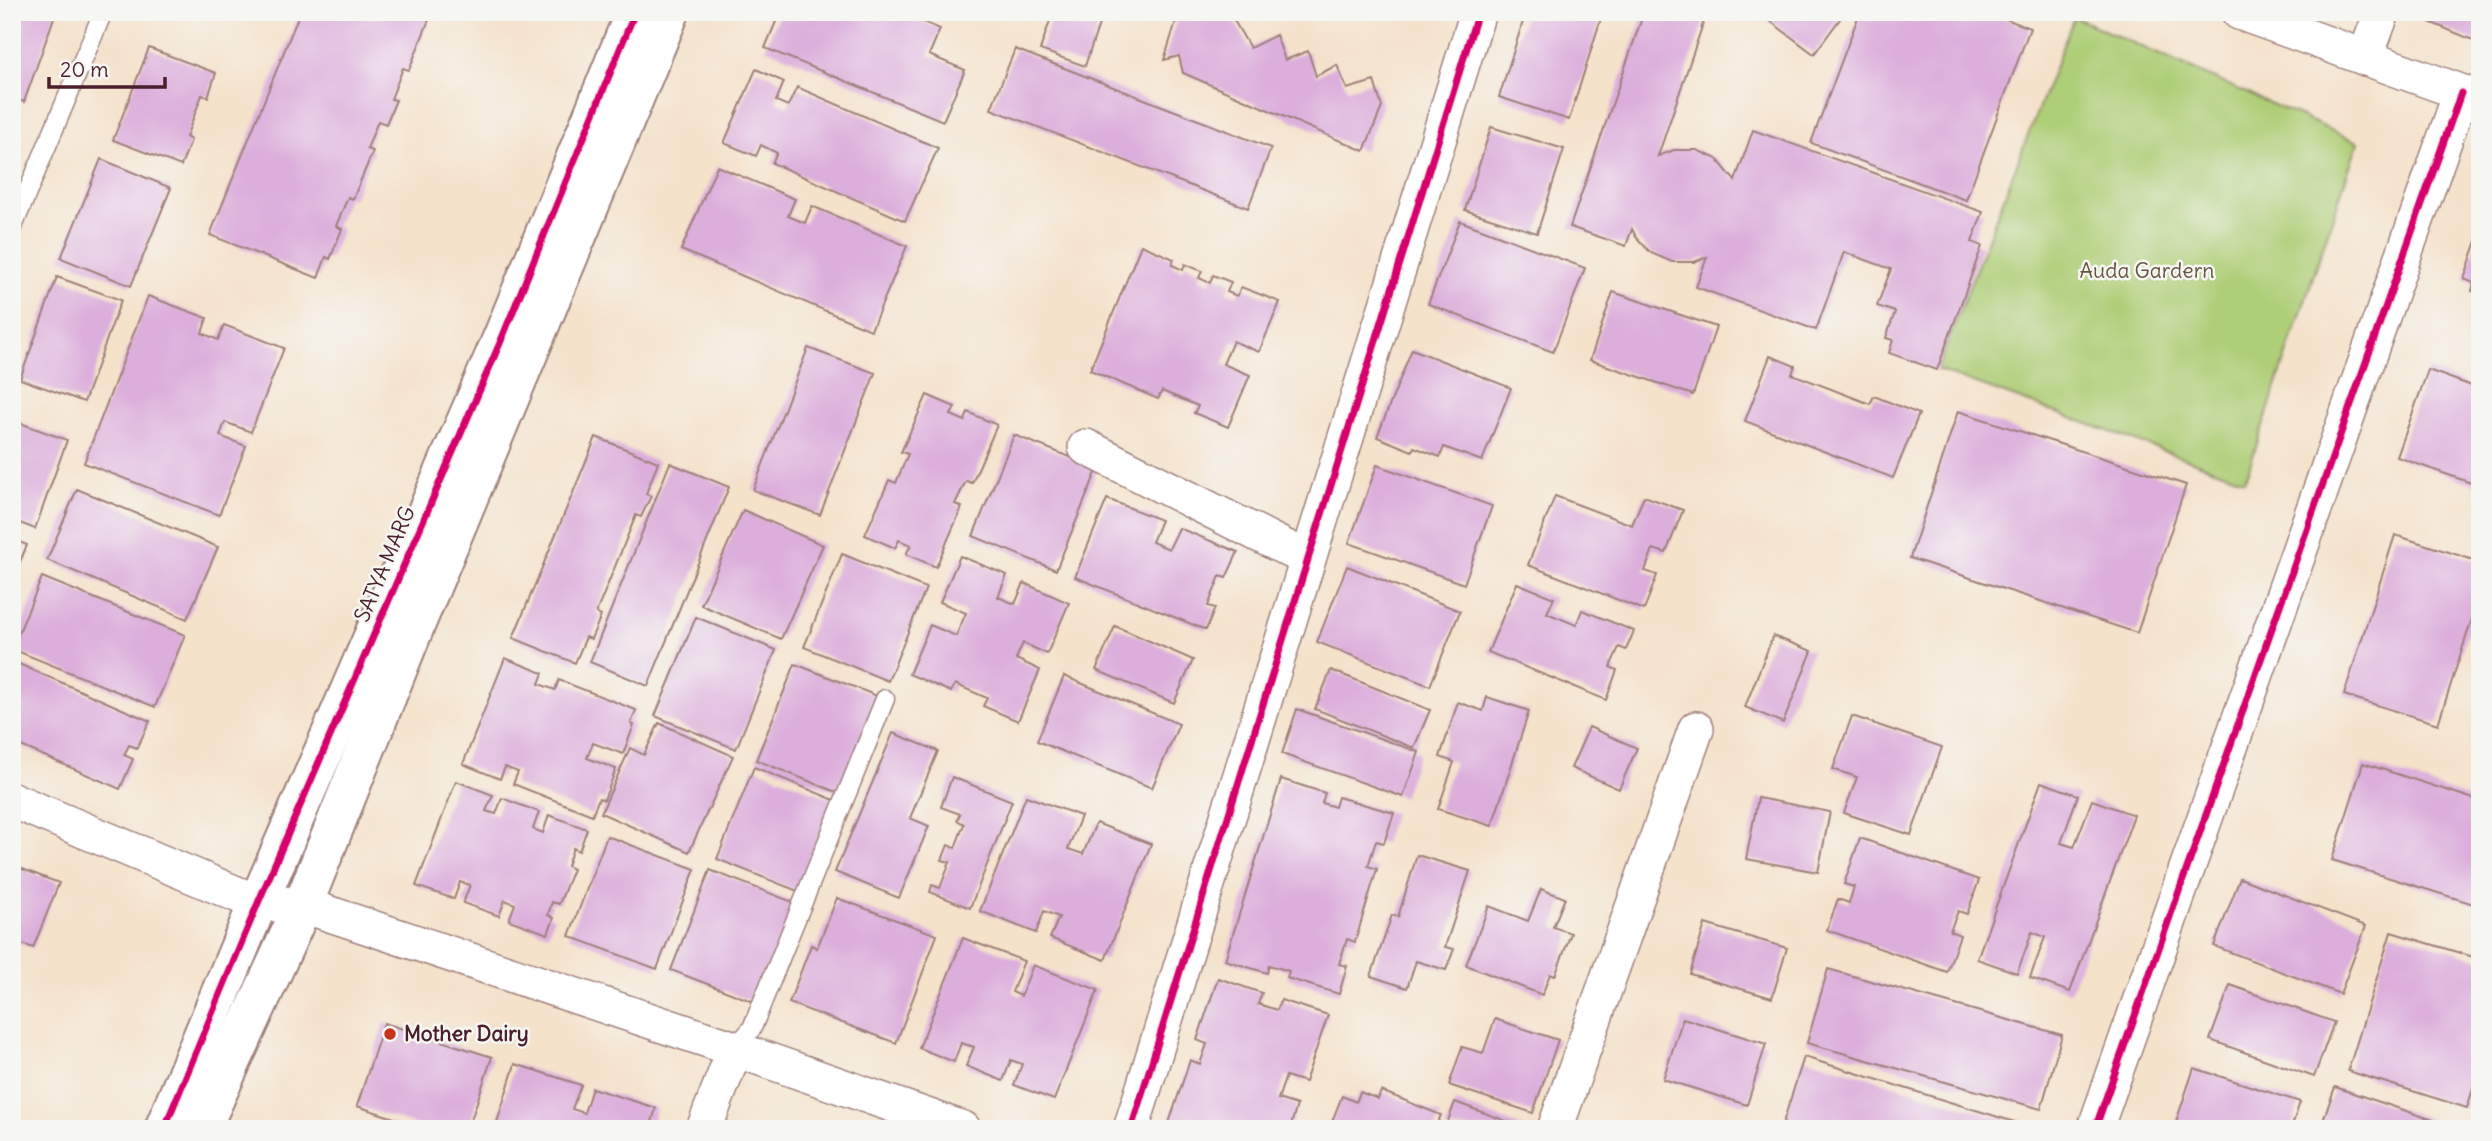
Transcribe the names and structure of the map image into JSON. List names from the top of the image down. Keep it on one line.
{"streets":{"street":["SATYA MARG"]},"parks":["Auda Gardern"],"places":["Mother Dairy"],"scale_bar":"20 m"}
